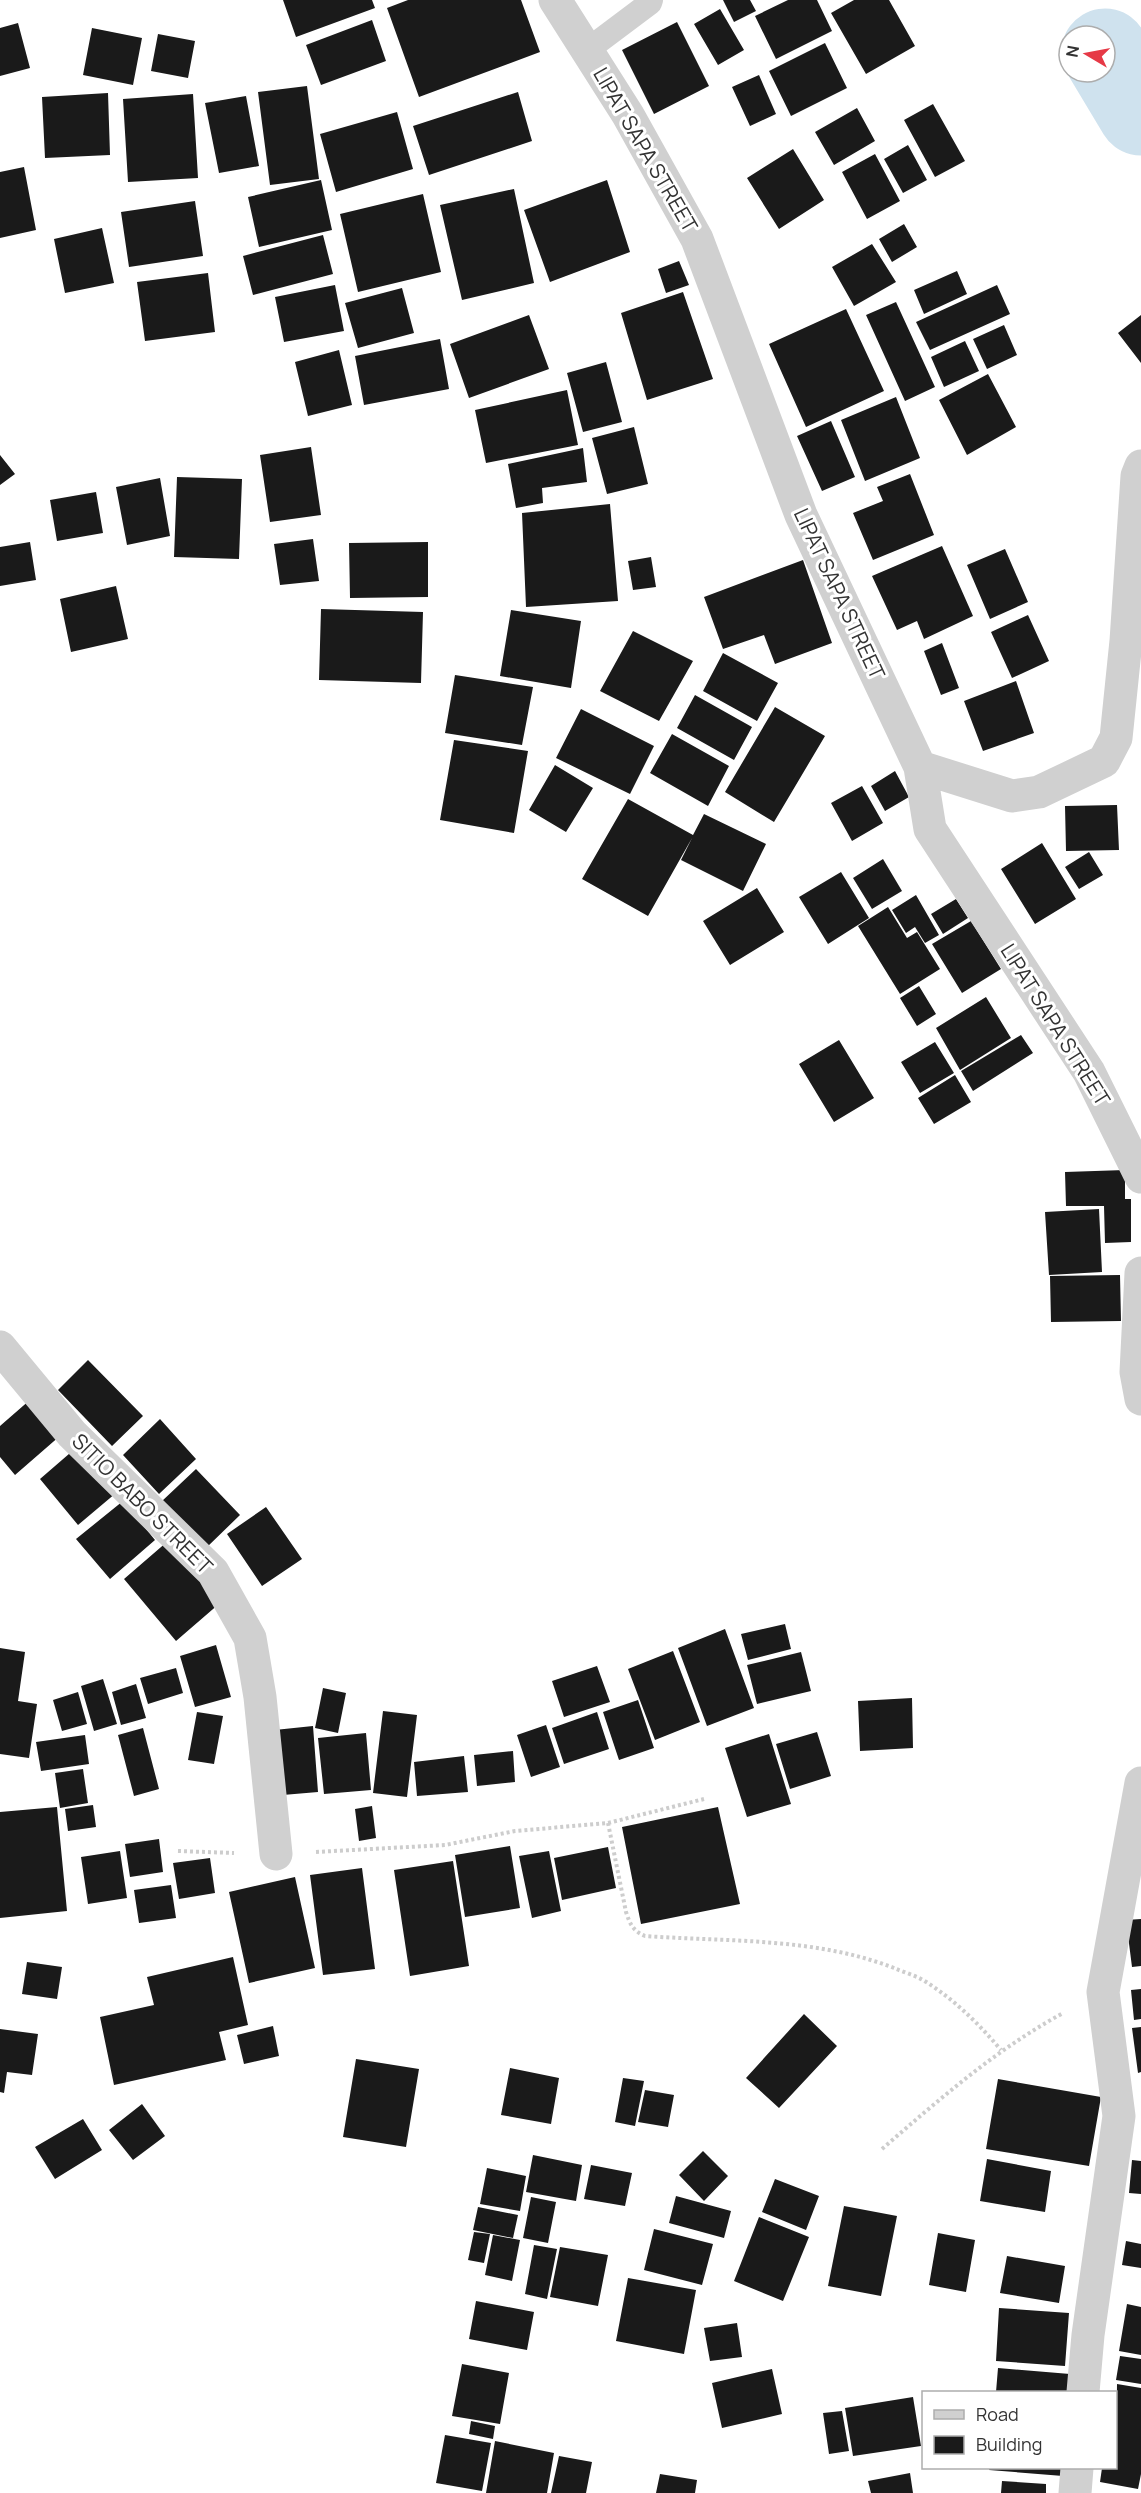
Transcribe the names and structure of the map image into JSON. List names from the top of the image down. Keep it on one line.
{"streets":{"street":["LIPAT SAPA STREET","SITIO BABO STREET"]},"legend":["Road","Building"],"north":"left"}
